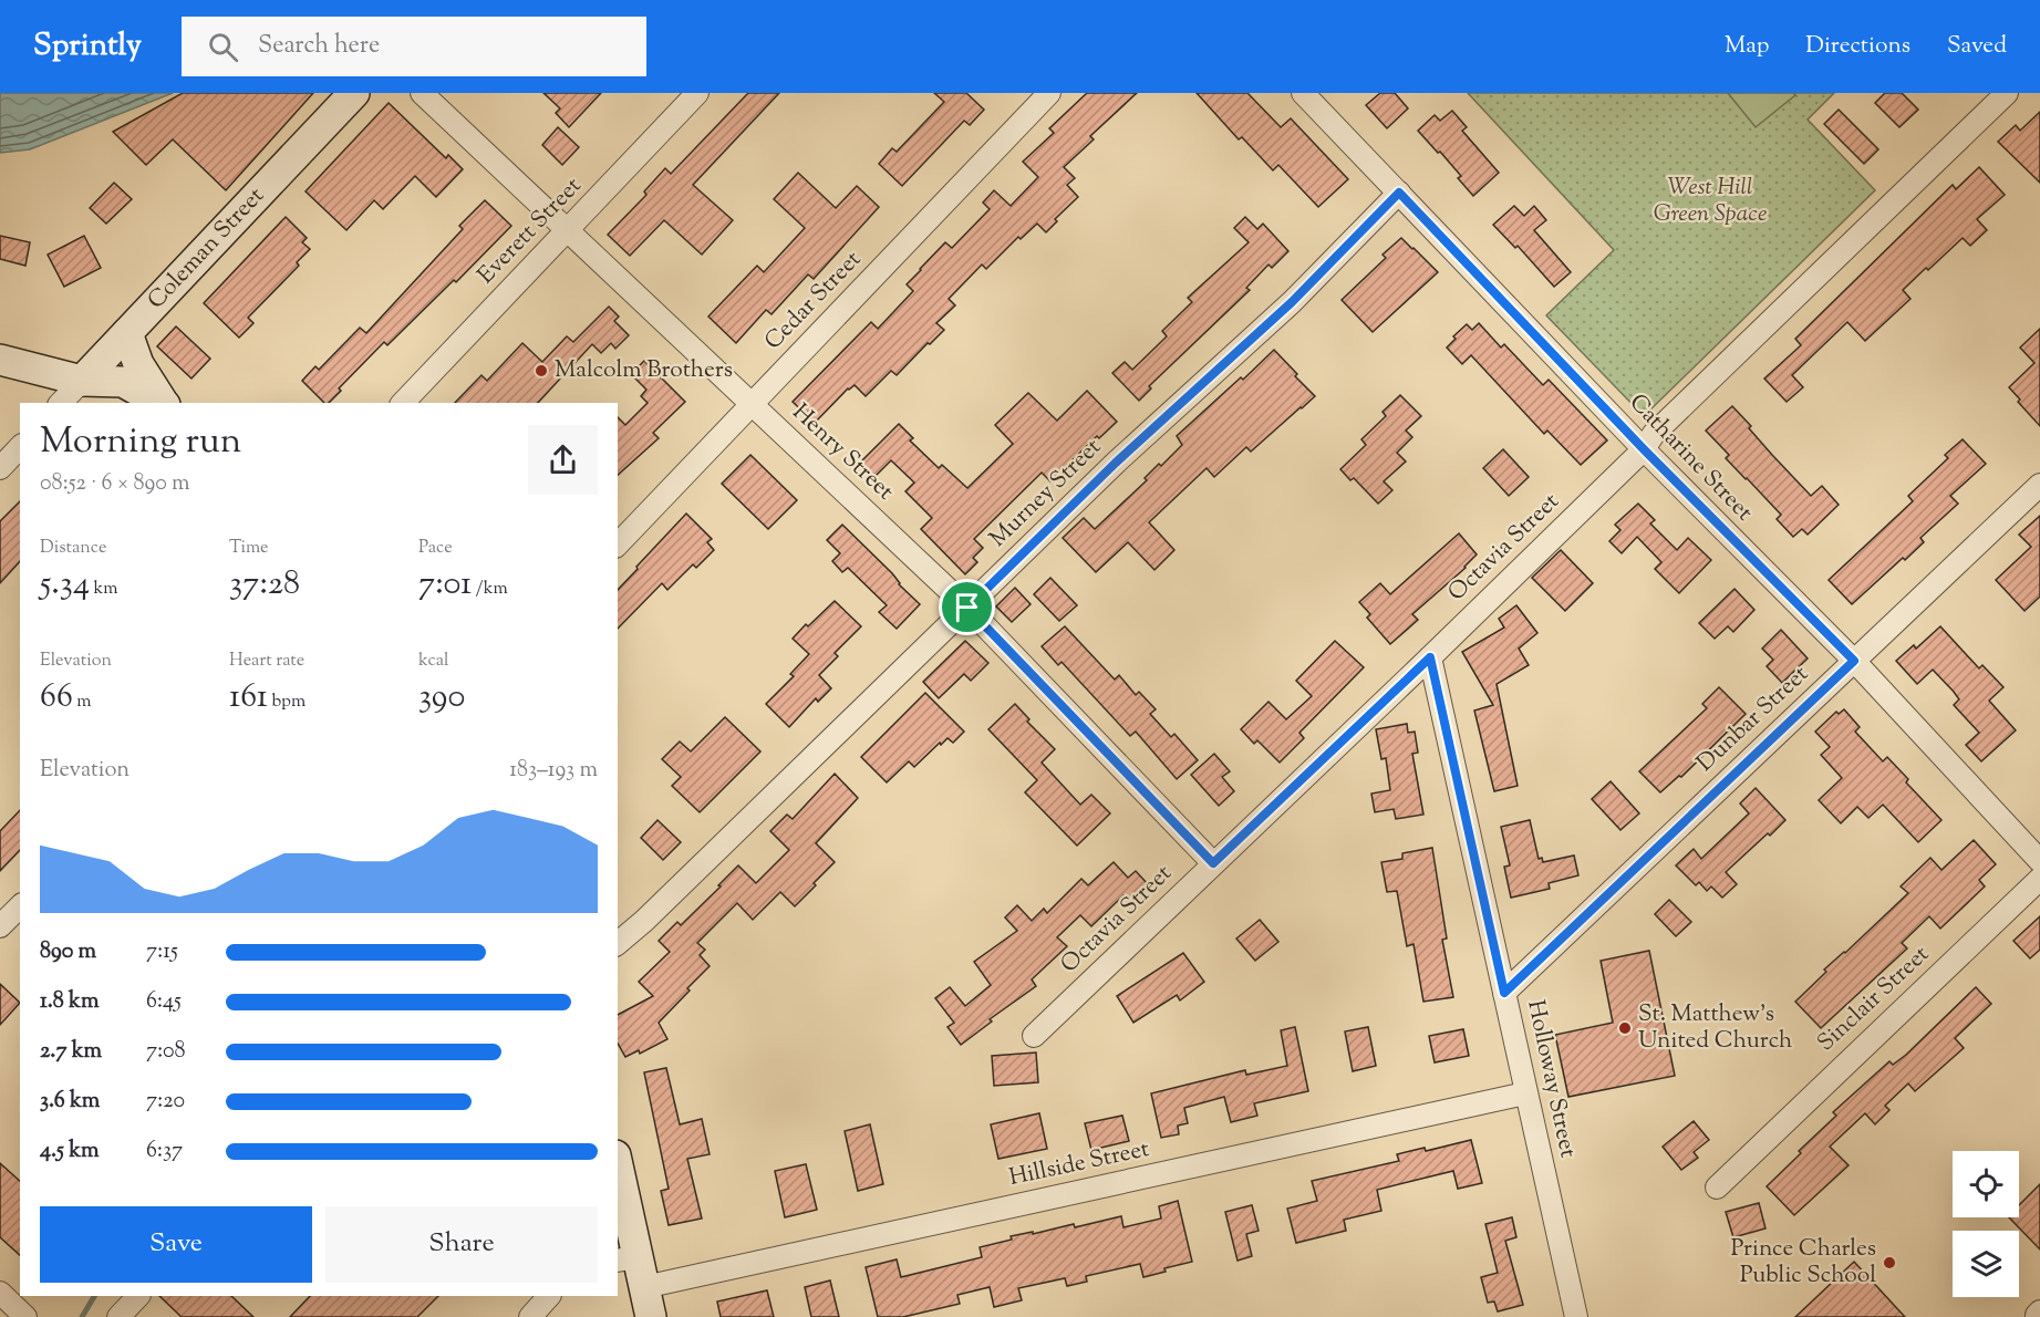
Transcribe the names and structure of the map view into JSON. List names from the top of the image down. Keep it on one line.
{"streets":{"main road":["Coleman Street"],"street":["Everett Street","Cedar Street","Henry Street","Catharine Street","Murney Street","Octavia Street","Dunbar Street","Sinclair Street","Holloway Street","Hillside Street"]},"crossings":[["Everett Street","Henry Street"],["Cedar Street","Henry Street"],["Henry Street","Murney Street"],["Henry Street","Octavia Street"],["Catharine Street","Murney Street"],["Catharine Street","Octavia Street"],["Catharine Street","Dunbar Street"],["Octavia Street","Holloway Street"],["Dunbar Street","Holloway Street"],["Holloway Street","Hillside Street"]],"parks":["West Hill Green Space"],"places":["Malcolm Brothers","St. Matthew's United Church","Prince Charles Public School"],"page":{"header":"Sprintly","search":"Search here","nav":["Map","Directions","Saved"],"heading":["Morning run","08:52 · 6 × 890 m"],"stats":[["Distance","5.34 km"],["Time","37:28"],["Pace","7:01 /km"],["Elevation","66 m"],["Heart rate","161 bpm"],["kcal","390"]],"chart":["Elevation","183–193 m"],"list":[{"name":"890 m","note":"7:15"},{"name":"1.8 km","note":"6:45"},{"name":"2.7 km","note":"7:08"},{"name":"3.6 km","note":"7:20"},{"name":"4.5 km","note":"6:37"}],"buttons":["Save","Share"]}}
